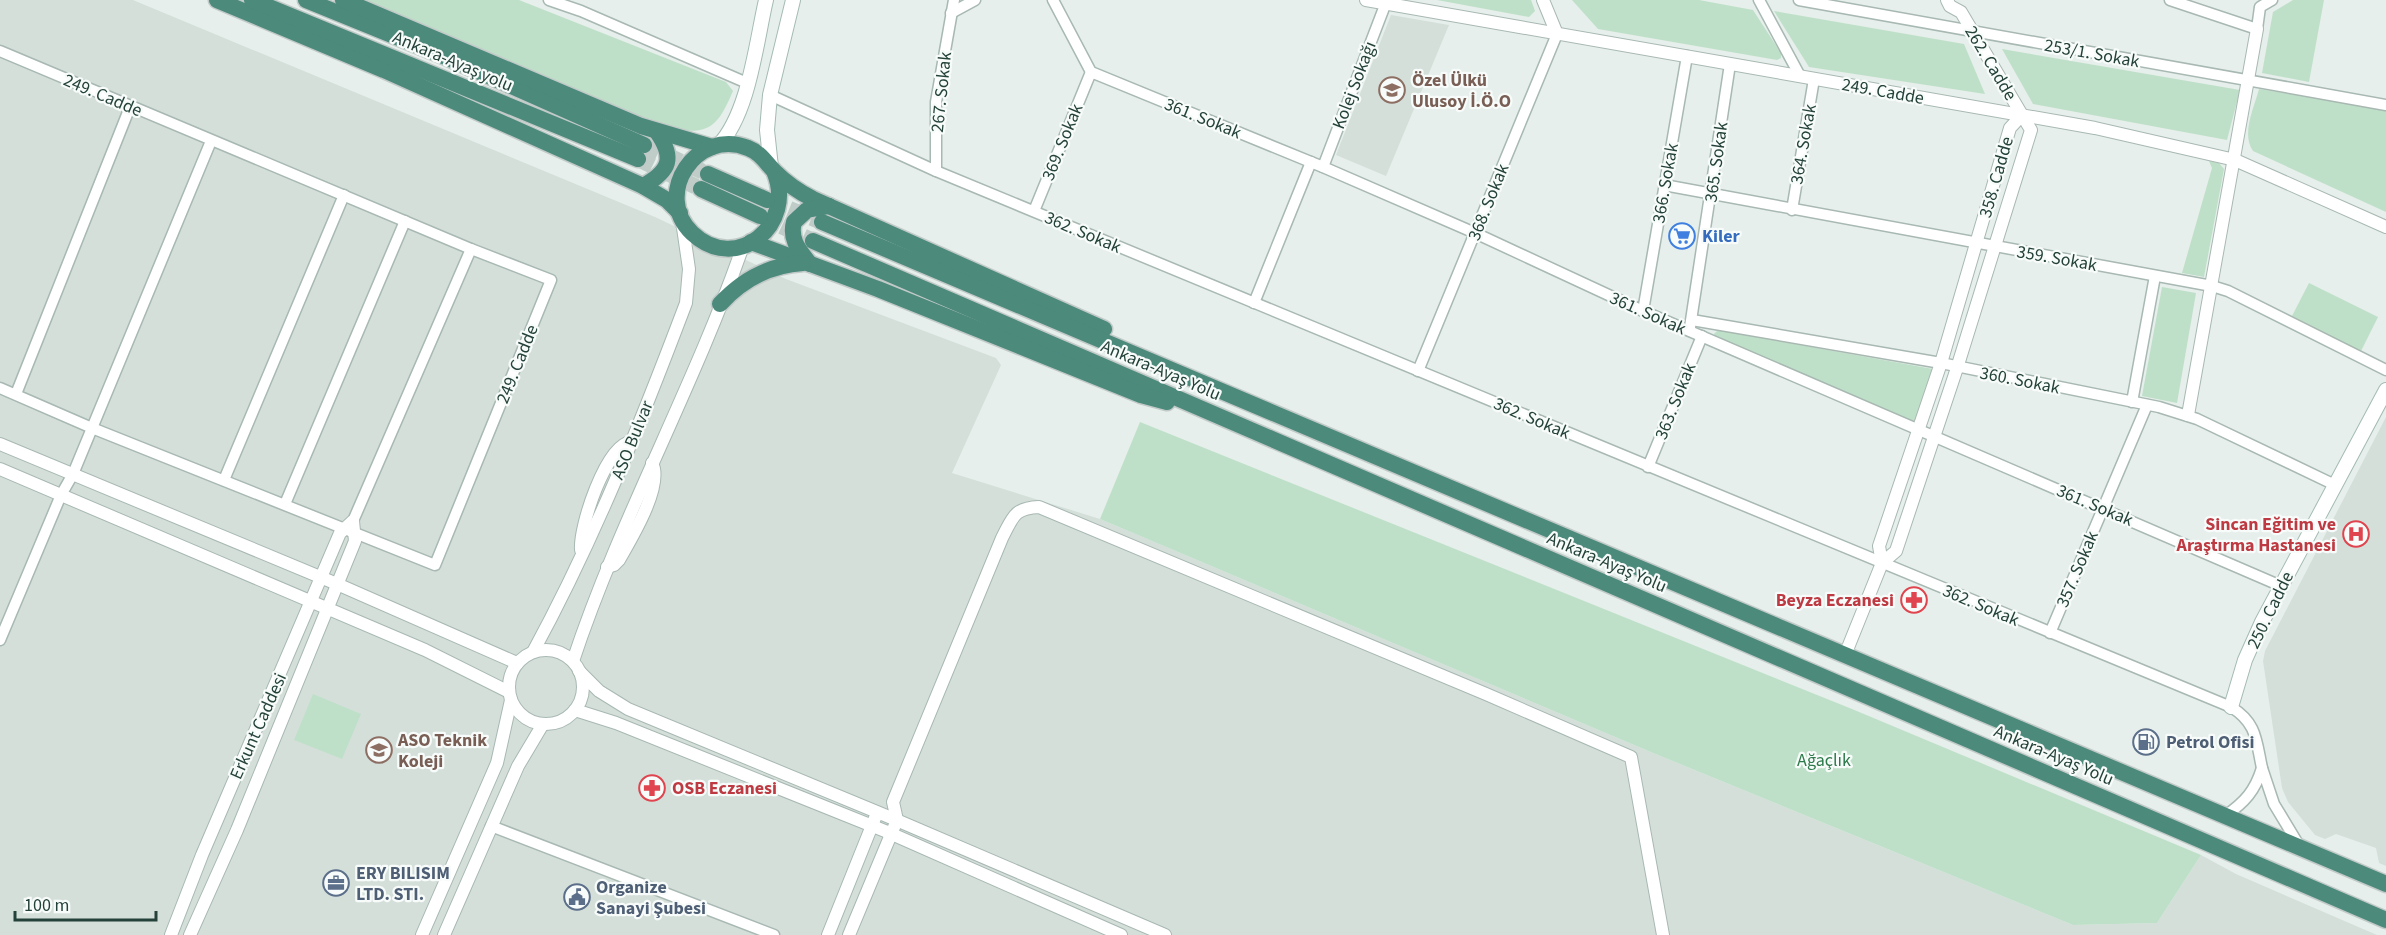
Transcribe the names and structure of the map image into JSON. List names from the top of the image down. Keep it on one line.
{"streets":{"highway":["Ankara-Ayaş yolu","Ankara-Ayaş Yolu"],"main road":["250. Cadde"],"street":["253/1. Sokak","262. Cadde","Kolej Sokağı","249. Cadde","267. Sokak","361. Sokak","369. Sokak","364. Sokak","365. Sokak","358. Cadde","366. Sokak","368. Sokak","362. Sokak","359. Sokak","360. Sokak","363. Sokak","ASO Bulvar","357. Sokak","Erkunt Caddesi"]},"crossings":[["253/1. Sokak","262. Cadde"],["262. Cadde","249. Cadde"],["262. Cadde","358. Cadde"],["Kolej Sokağı","249. Cadde"],["Kolej Sokağı","361. Sokak"],["249. Cadde","364. Sokak"],["249. Cadde","365. Sokak"],["249. Cadde","358. Cadde"],["249. Cadde","366. Sokak"],["249. Cadde","368. Sokak"],["249. Cadde","Erkunt Caddesi"],["267. Sokak","362. Sokak"],["361. Sokak","369. Sokak"],["361. Sokak","365. Sokak"],["361. Sokak","358. Cadde"],["361. Sokak","366. Sokak"],["361. Sokak","368. Sokak"],["361. Sokak","360. Sokak"],["361. Sokak","363. Sokak"],["361. Sokak","357. Sokak"],["361. Sokak","250. Cadde"],["369. Sokak","362. Sokak"],["364. Sokak","359. Sokak"],["365. Sokak","359. Sokak"],["365. Sokak","360. Sokak"],["358. Cadde","362. Sokak"],["358. Cadde","359. Sokak"],["358. Cadde","Ankara-Ayaş Yolu"],["358. Cadde","360. Sokak"],["366. Sokak","359. Sokak"],["368. Sokak","362. Sokak"],["362. Sokak","Ankara-Ayaş Yolu"],["362. Sokak","363. Sokak"],["362. Sokak","357. Sokak"],["362. Sokak","250. Cadde"],["360. Sokak","357. Sokak"],["360. Sokak","250. Cadde"]],"parks":["Ağaçlık"],"places":{"school or university":["Özel Ülkü Ulusoy İ.Ö.O","ASO Teknik Koleji"],"supermarket":["Kiler"],"hospital":["Sincan Eğitim ve Araştırma Hastanesi"],"pharmacy":["Beyza Eczanesi","OSB Eczanesi"],"fuel station":["Petrol Ofisi"],"office":["ERY BILISIM LTD. STI."],"public building":["Organize Sanayi Şubesi"]},"scale_bar":"100 m"}
